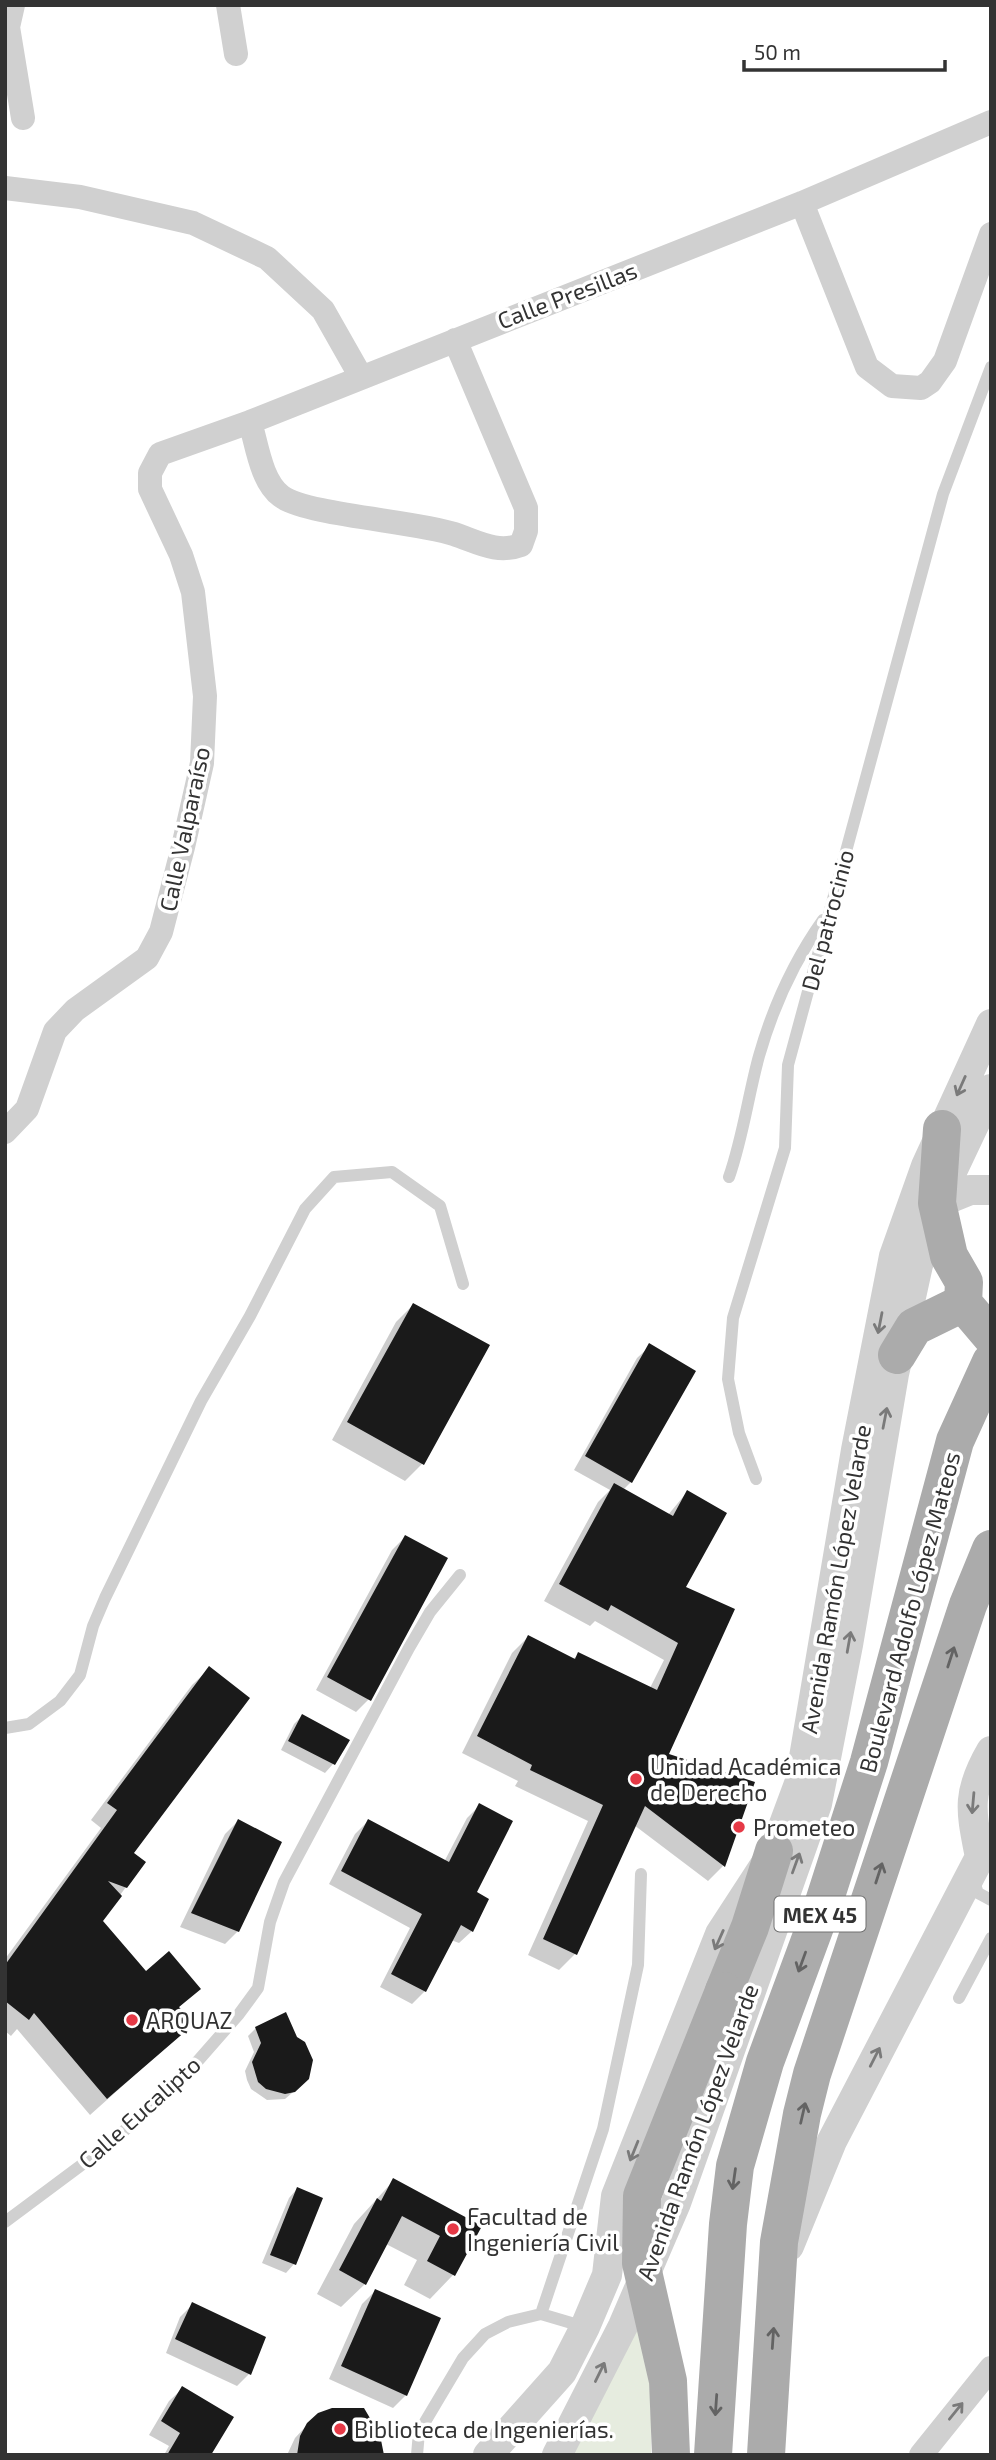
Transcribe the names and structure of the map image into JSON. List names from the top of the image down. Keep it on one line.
{"streets":{"main road":["Boulevard Adolfo López Mateos","MEX 45"],"street":["Calle Presillas","Calle Valparaíso","Avenida Ramón López Velarde"],"lane":["Del patrocinio","Calle Eucalipto"]},"crossings":[["Calle Presillas","Calle Valparaíso"]],"places":["Unidad Académica de Derecho","Prometeo","ARQUAZ","Facultad de Ingeniería Civil","Biblioteca de Ingenierías."],"scale_bar":"50 m"}
